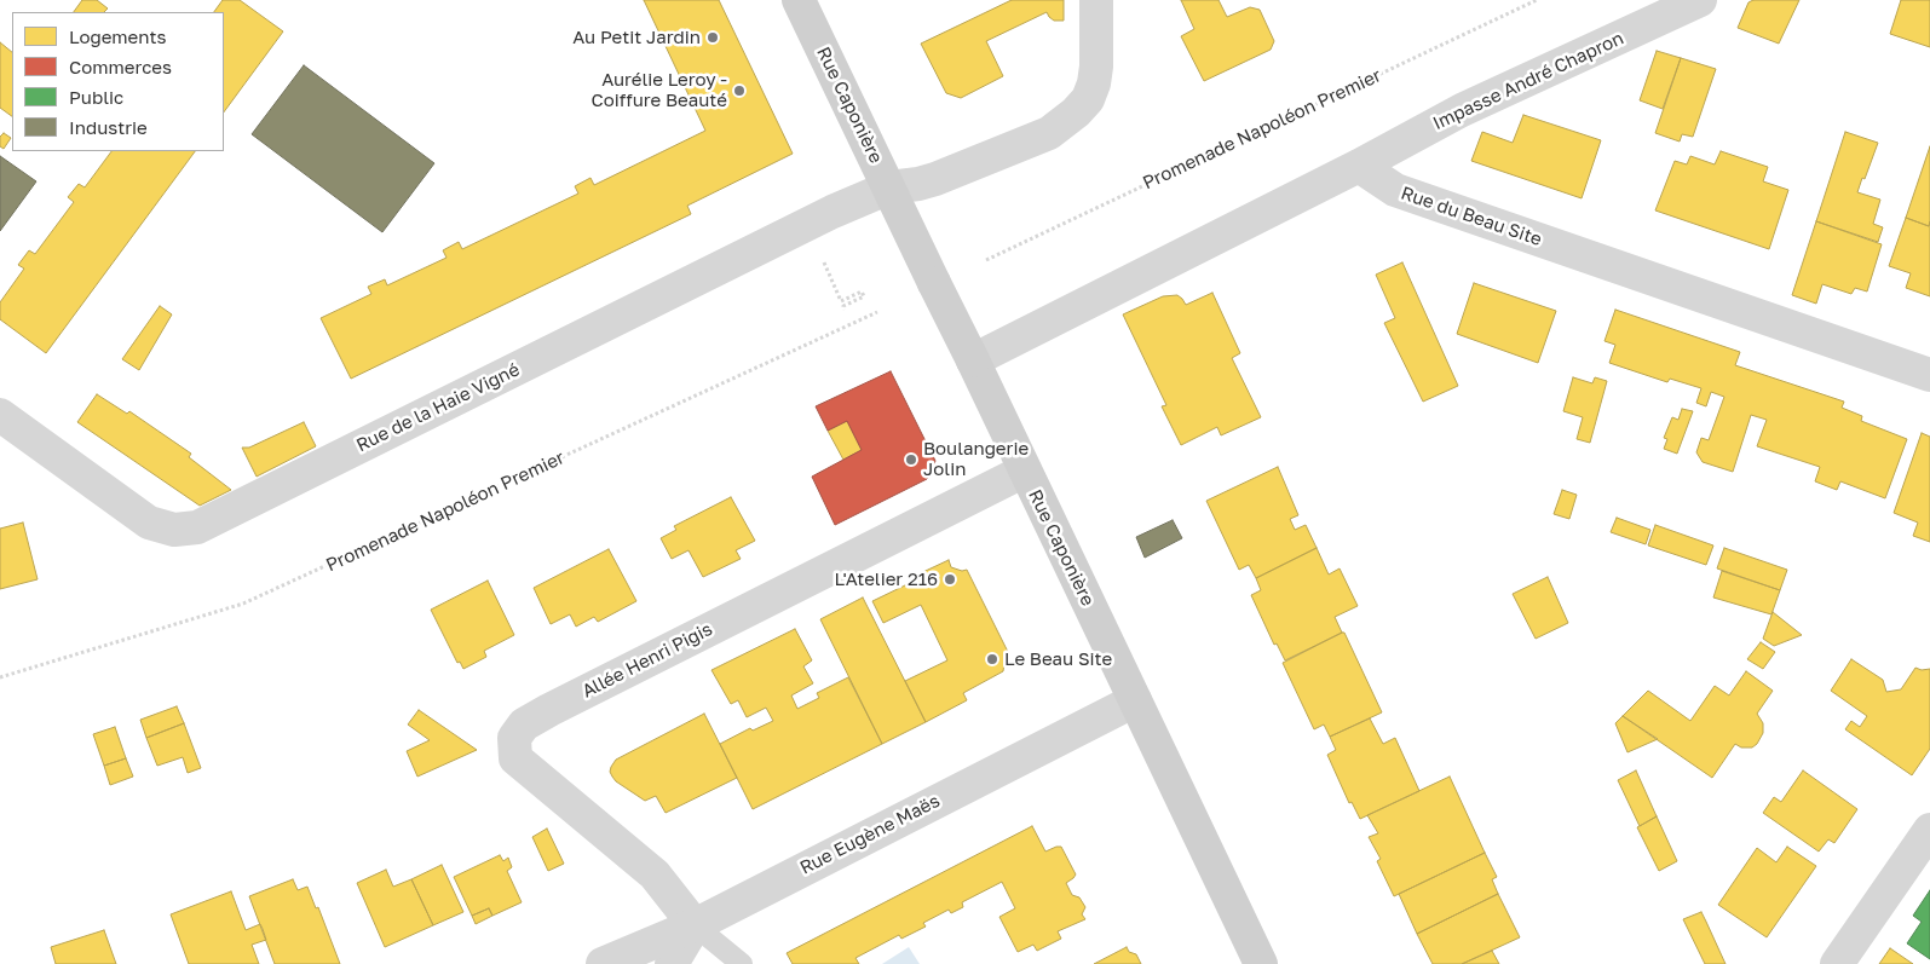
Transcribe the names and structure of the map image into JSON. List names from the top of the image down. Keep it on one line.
{"streets":{"main road":["Rue Caponière"],"street":["Impasse André Chapron","Rue du Beau Site","Rue de la Haie Vigné","Allée Henri Pigis","Rue Eugène Maës"],"path":["Promenade Napoléon Premier"]},"crossings":[["Impasse André Chapron","Rue du Beau Site"],["Rue Caponière","Rue de la Haie Vigné"],["Rue Caponière","Allée Henri Pigis"],["Rue Caponière","Rue Eugène Maës"],["Allée Henri Pigis","Rue Eugène Maës"]],"places":["Au Petit Jardin","Aurélie Leroy - Coiffure Beauté","Boulangerie Jolin","L'Atelier 216","Le Beau Site"],"legend":["Logements","Commerces","Public","Industrie"]}
